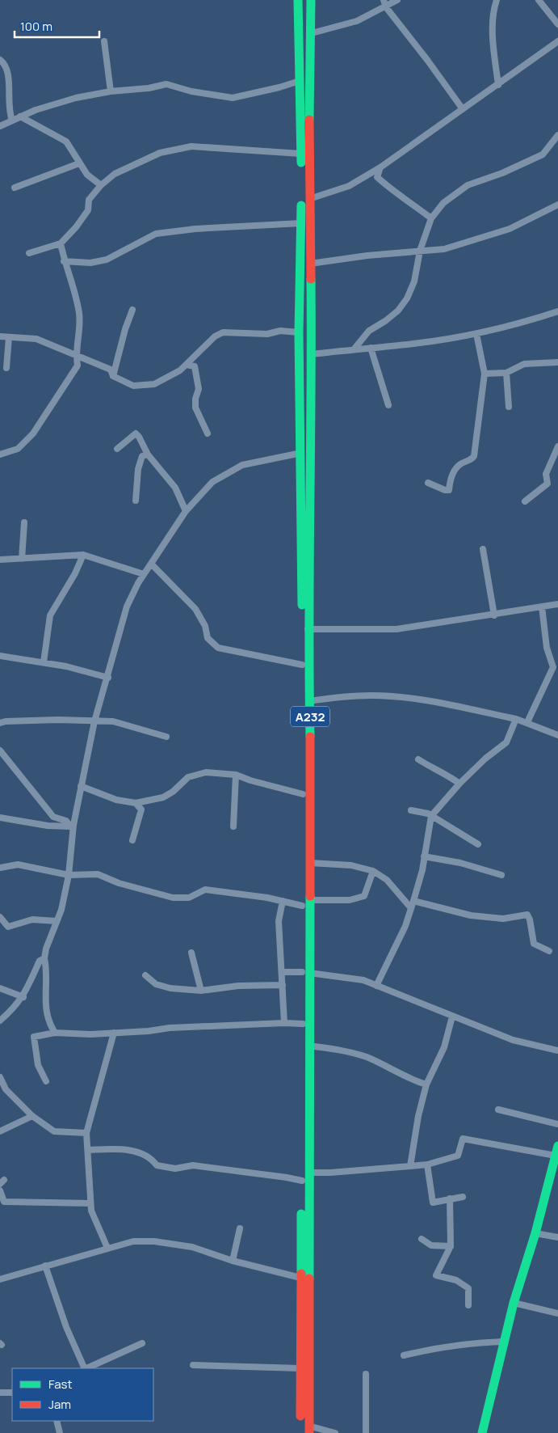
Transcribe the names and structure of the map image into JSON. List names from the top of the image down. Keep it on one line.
{"streets":{"main road":["A232"]},"legend":["Fast","Jam"],"scale_bar":"100 m"}
